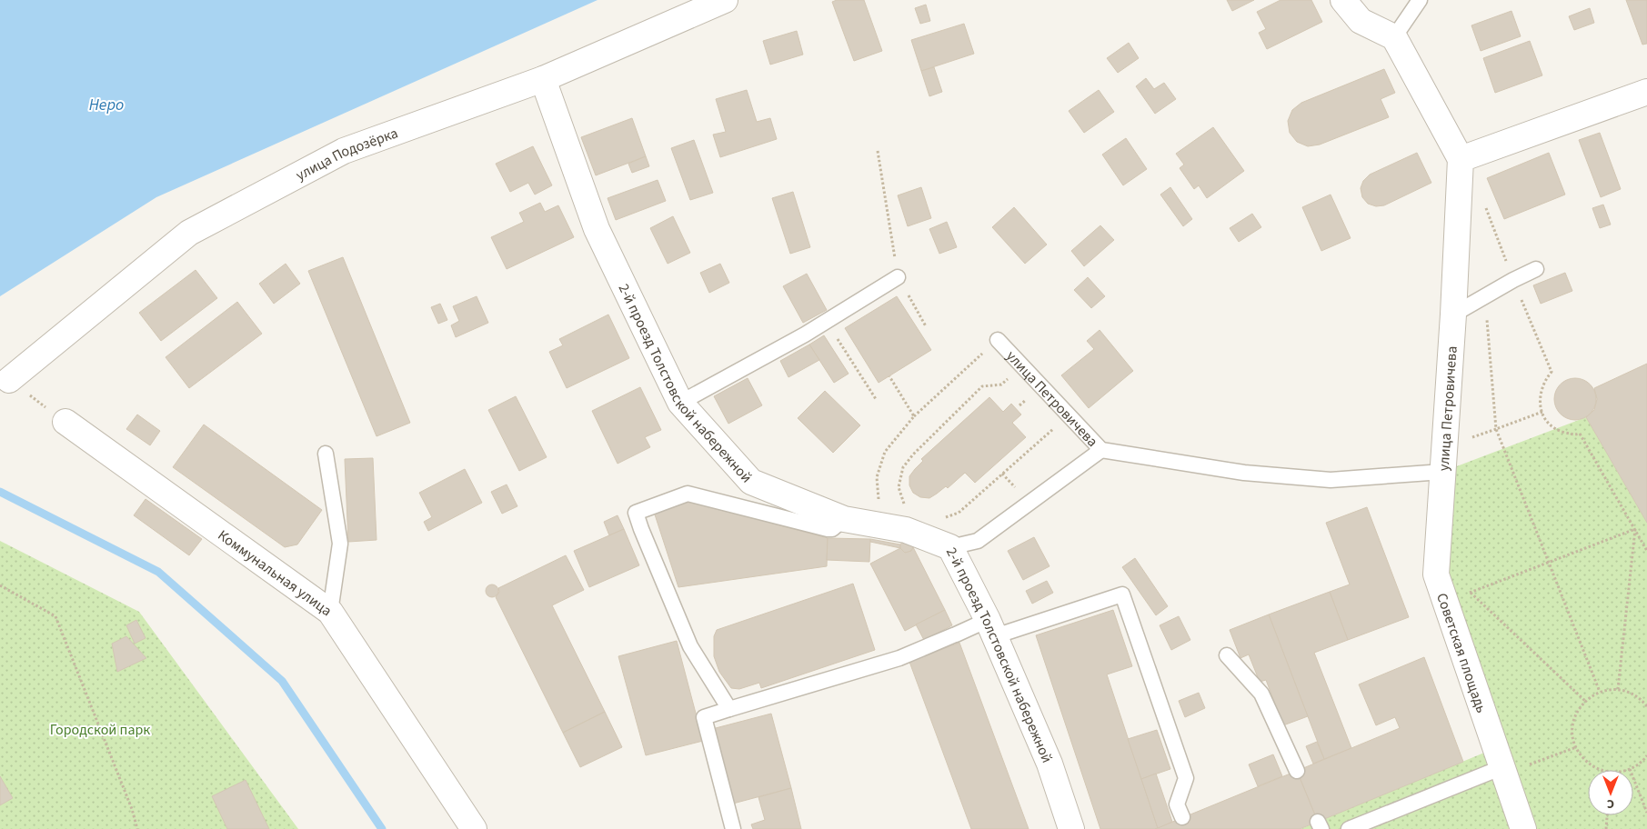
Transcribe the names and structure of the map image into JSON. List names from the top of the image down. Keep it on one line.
{"streets":{"street":["улица Подозёрка","2-й проезд Толстовской набережной","улица Петровичева","Коммунальная улица","Советская площадь"]},"crossings":[["улица Подозёрка","2-й проезд Толстовской набережной"],["улица Петровичева","Советская площадь"]],"water":["Неро"],"parks":["Городской парк"],"north":"bottom"}
